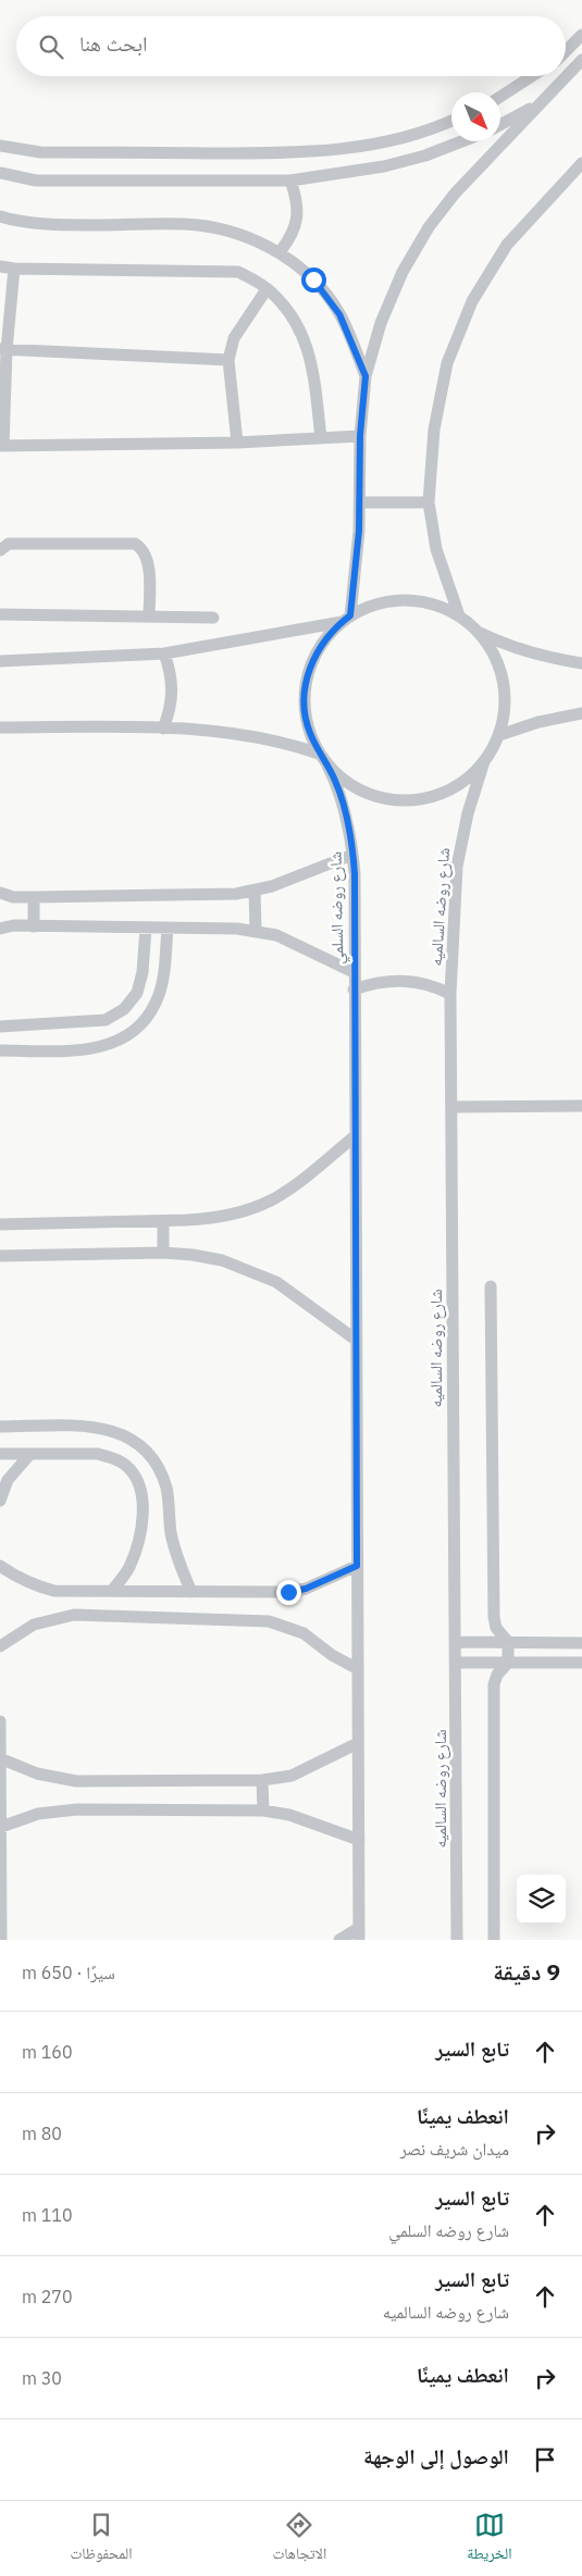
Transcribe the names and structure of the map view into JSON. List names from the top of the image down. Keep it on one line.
{"streets":{"street":["شارع روضه السالميه","شارع روضه السلمي"]},"north":"bottom right","page":{"search":"ابحث هنا","heading":["9 دقيقة","سيرًا · 650 m"],"list":[["تابع السير","160 m"],["انعطف يمينًا","ميدان شريف نصر","80 m"],["تابع السير","شارع روضه السلمي","110 m"],["تابع السير","شارع روضه السالميه","270 m"],["انعطف يمينًا","30 m"],"الوصول إلى الوجهة"],"nav":["الخريطة","الاتجاهات","المحفوظات"]}}
